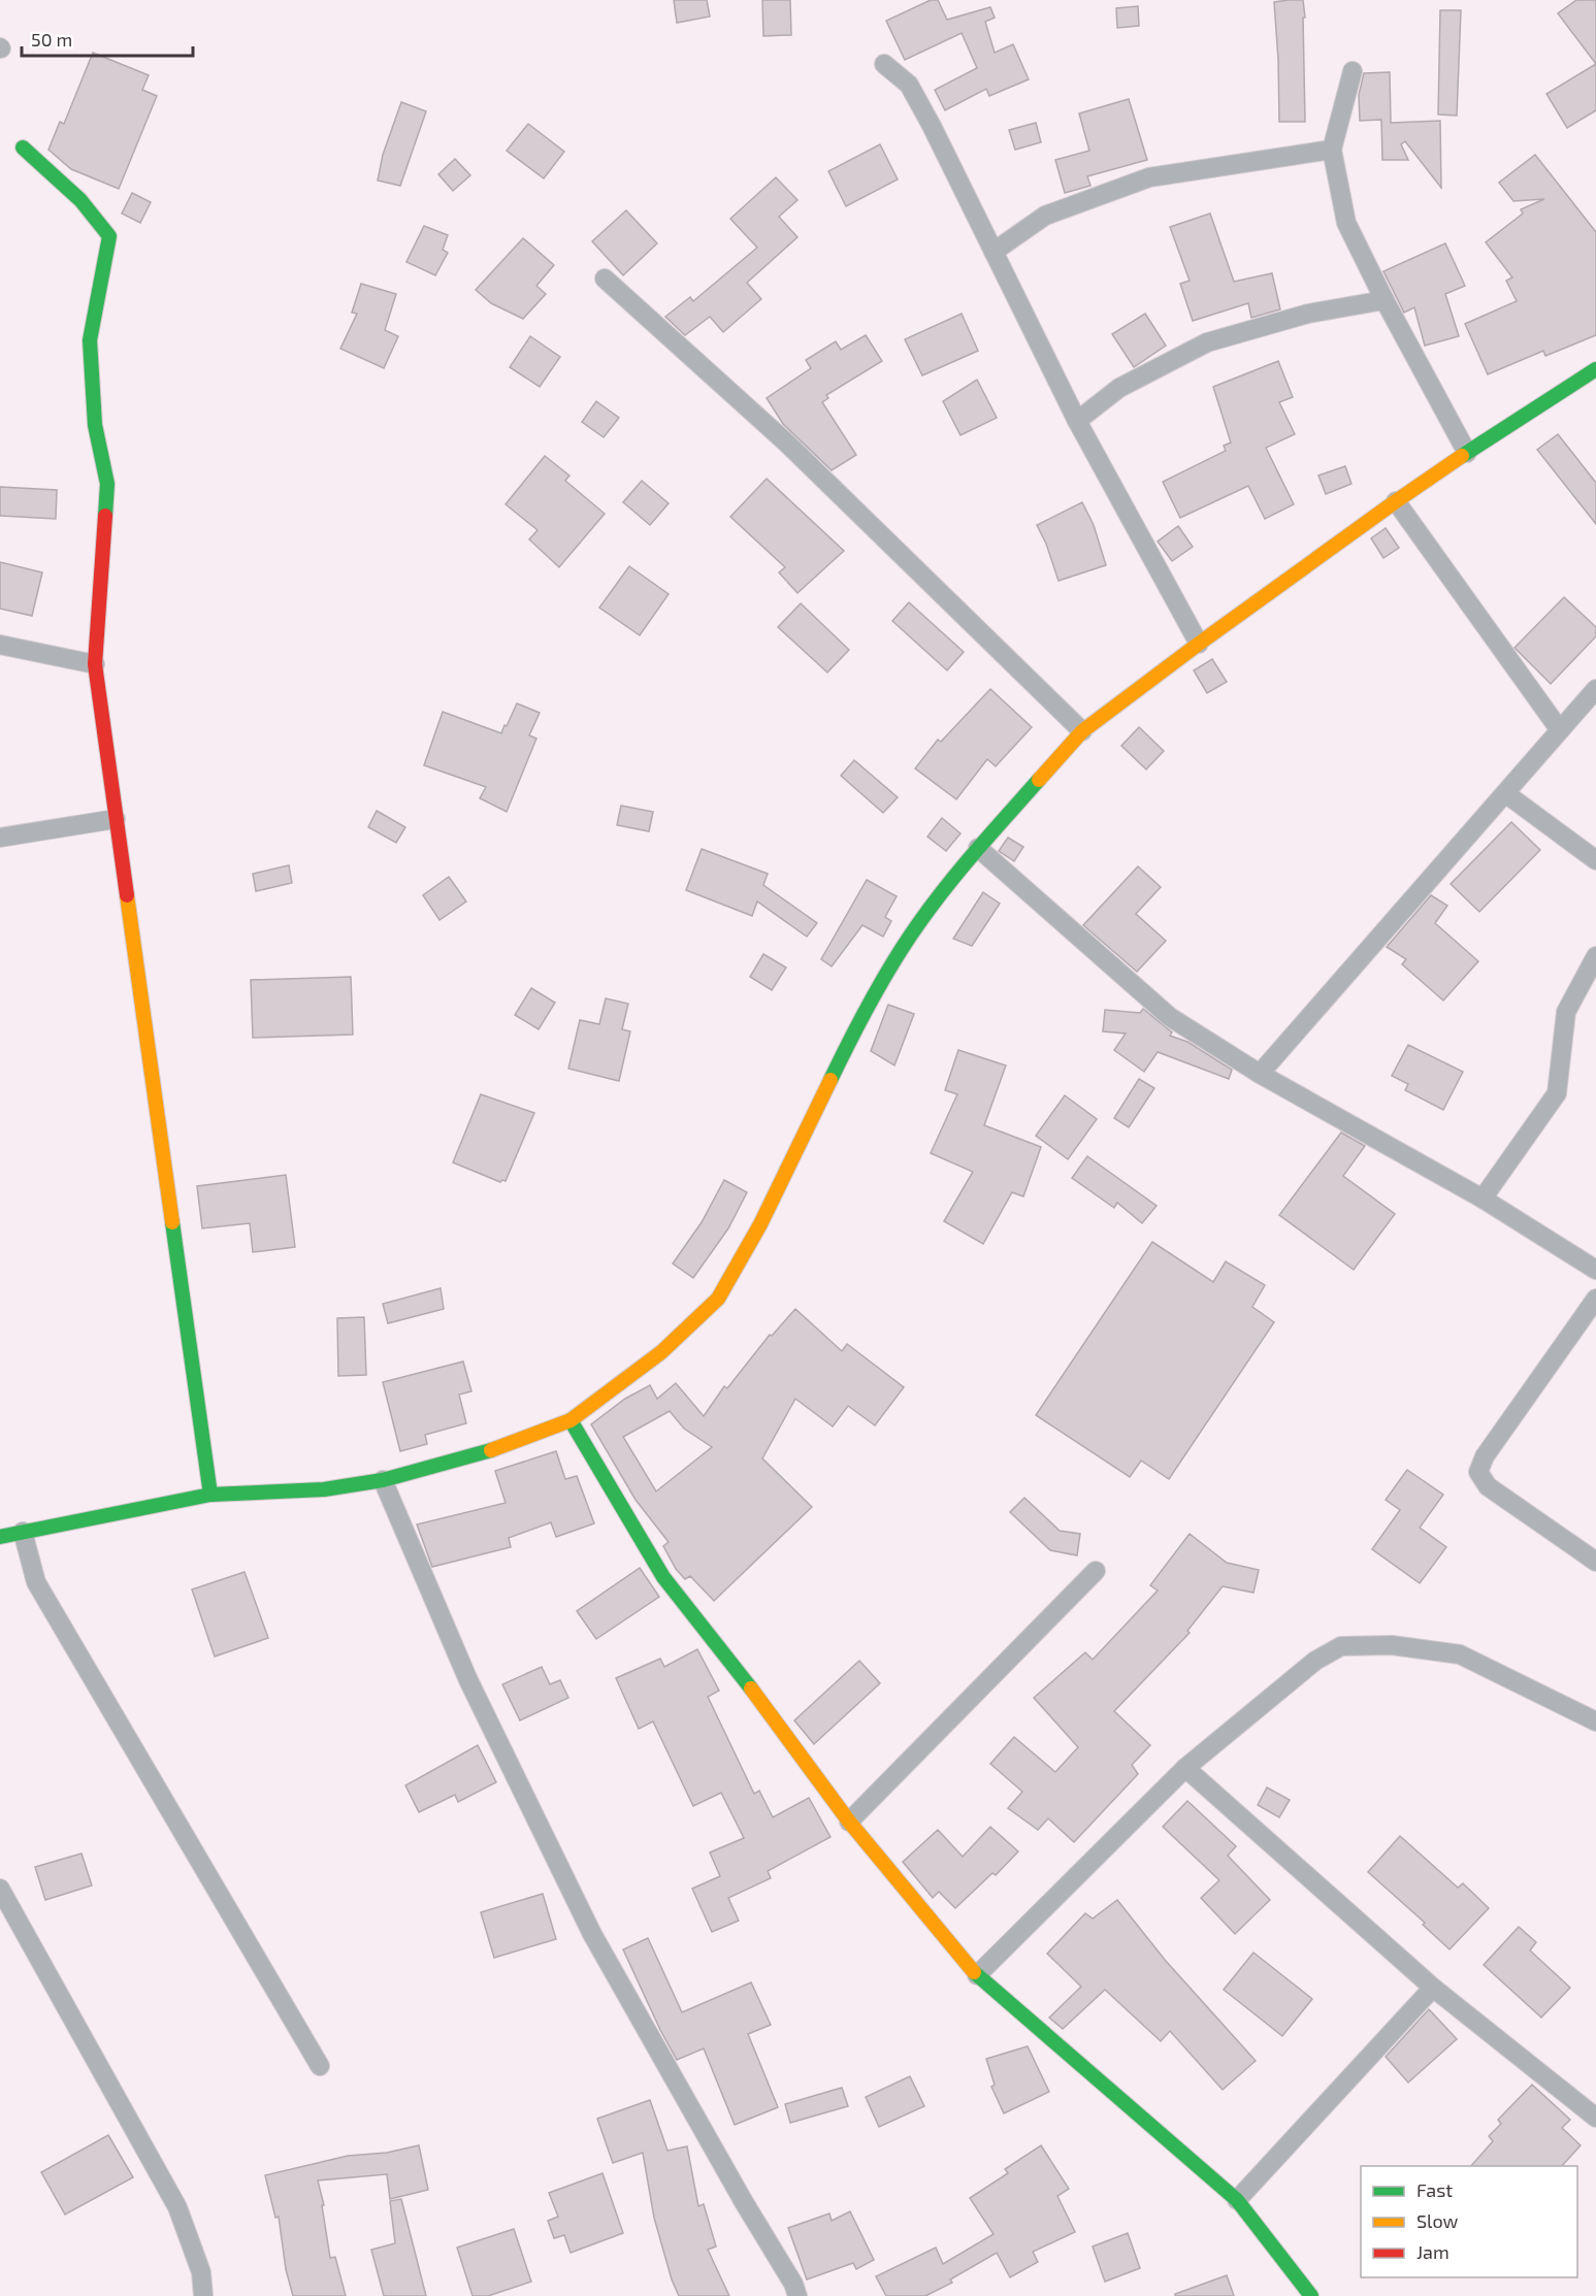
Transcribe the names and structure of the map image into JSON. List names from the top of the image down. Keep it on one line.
{"legend":["Fast","Slow","Jam"],"scale_bar":"50 m"}
